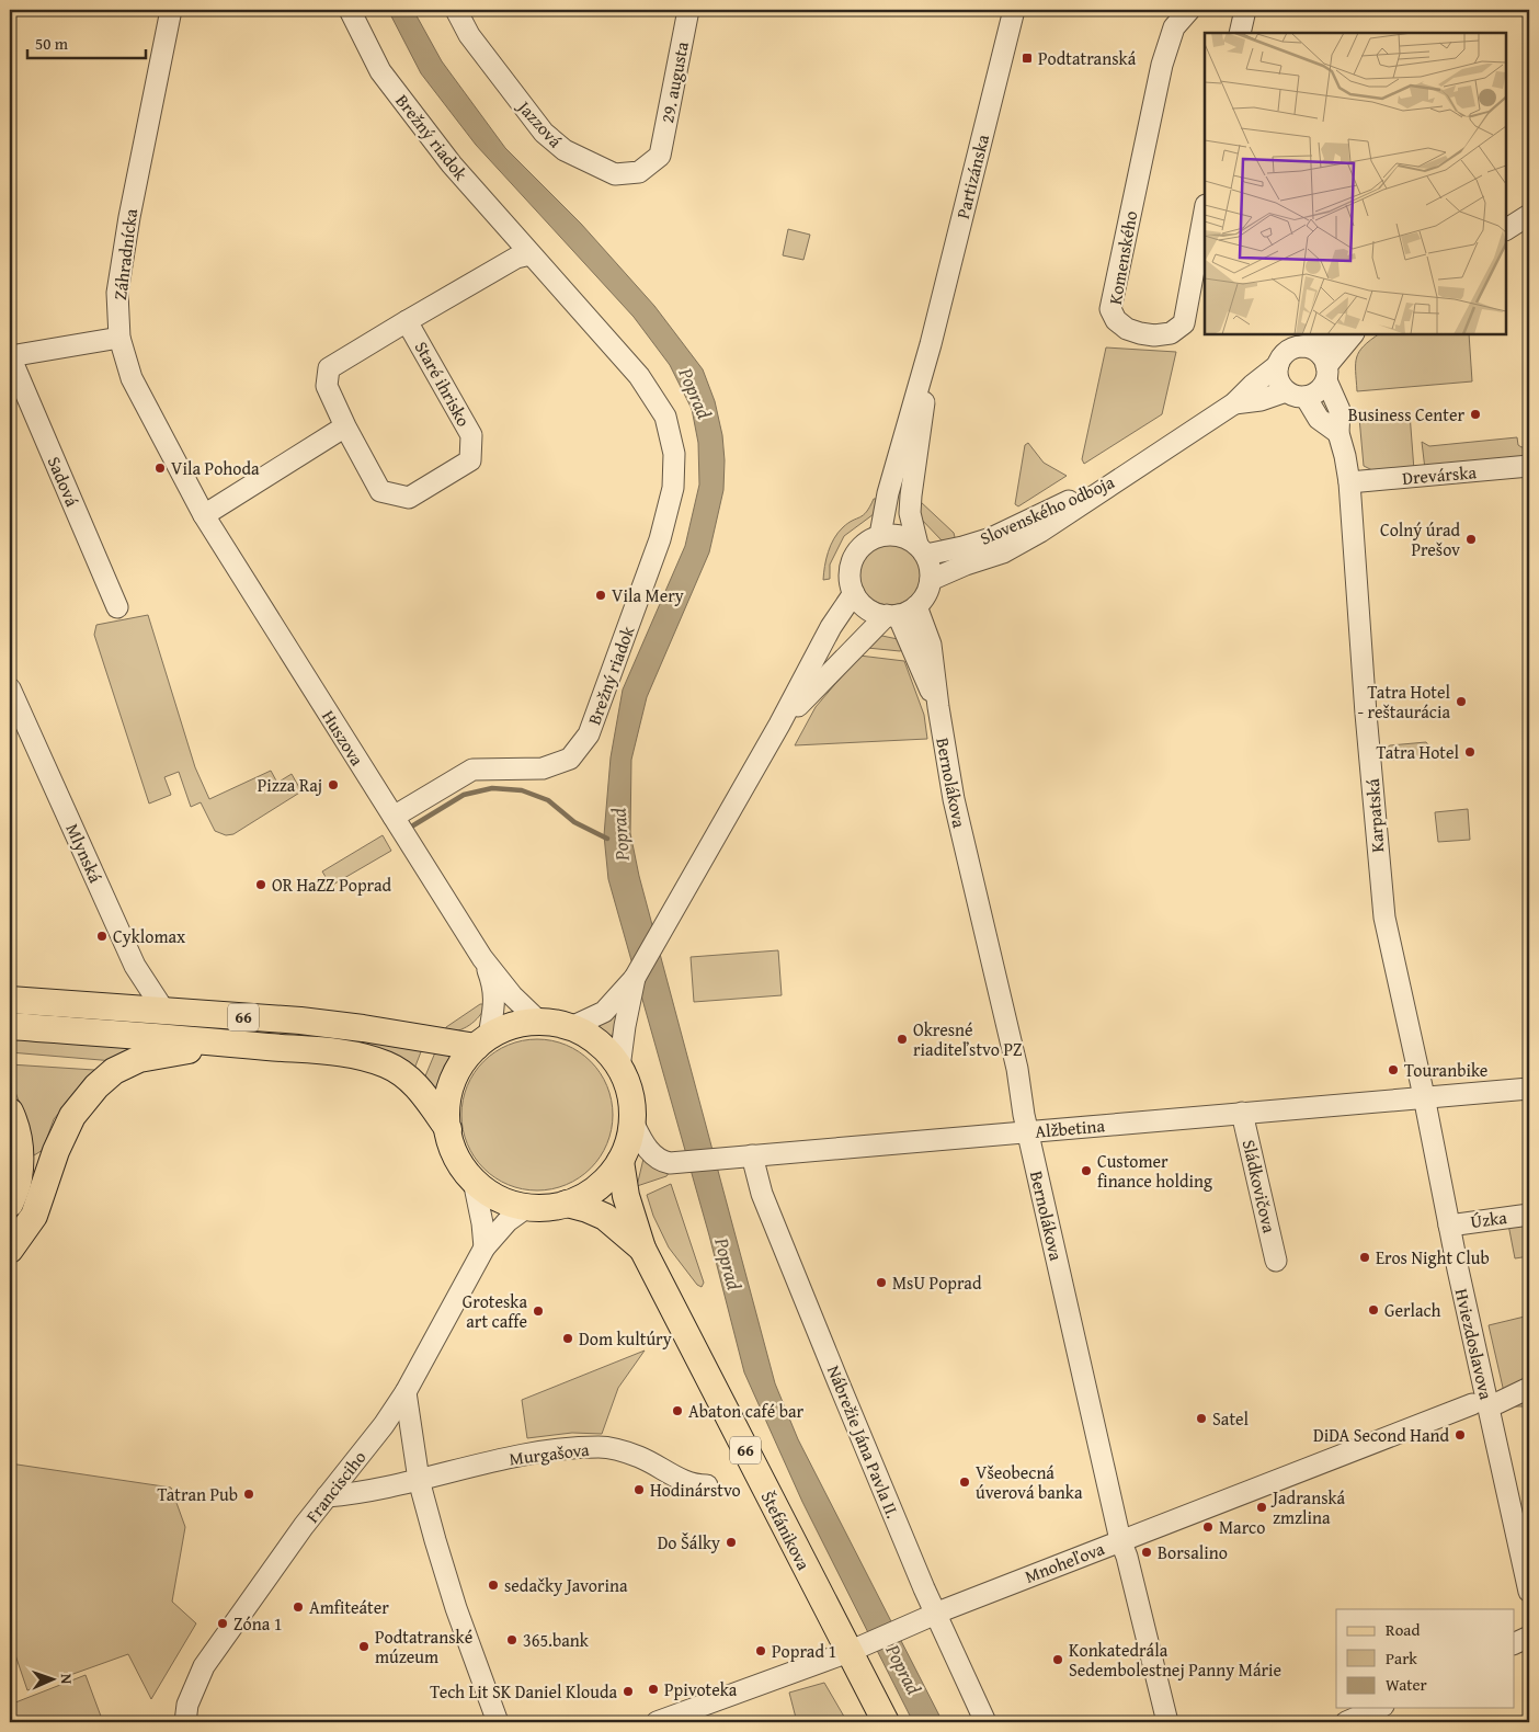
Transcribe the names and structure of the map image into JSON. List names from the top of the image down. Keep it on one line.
{"streets":{"main road":["66","Štefánikova"],"street":["29. augusta","Jazzová","Brežný riadok","Partizánska","Záhradnícka","Komenského","Staré ihrisko","Drevárska","Sadová","Slovenského odboja","Huszova","Bernolákova","Karpatská","Mlynská","Alžbetina","Sládkovičova","Úzka","Hviezdoslavova","Nábrežie Jána Pavla II.","Murgašova","Francisciho","Mnoheľova"]},"crossings":[["29. augusta","Jazzová"],["Brežný riadok","Huszova"],["Partizánska","Slovenského odboja"],["Partizánska","Bernolákova"],["Záhradnícka","Huszova"],["Drevárska","Karpatská"],["Slovenského odboja","Bernolákova"],["Slovenského odboja","Karpatská"],["Huszova","66"],["Huszova","Alžbetina"],["Huszova","Francisciho"],["Huszova","Štefánikova"],["Bernolákova","Alžbetina"],["Bernolákova","Mnoheľova"],["Karpatská","Alžbetina"],["Karpatská","Hviezdoslavova"],["Mlynská","66"],["66","Alžbetina"],["66","Francisciho"],["66","Štefánikova"],["Alžbetina","Sládkovičova"],["Alžbetina","Hviezdoslavova"],["Alžbetina","Nábrežie Jána Pavla II."],["Alžbetina","Francisciho"],["Alžbetina","Štefánikova"],["Úzka","Hviezdoslavova"],["Nábrežie Jána Pavla II.","Mnoheľova"],["Murgašova","Francisciho"],["Francisciho","Štefánikova"],["Štefánikova","Mnoheľova"]],"water":["Poprad"],"places":{"transit":["Podtatranská"],"other":["Business Center","Vila Pohoda","Colný úrad Prešov","Vila Mery","Tatra Hotel - reštaurácia","Tatra Hotel","Pizza Raj","OR HaZZ Poprad","Cyklomax","Okresné riaditeľstvo PZ","Touranbike","Customer finance holding","Eros Night Club","MsU Poprad","Gerlach","Groteska art caffe","Dom kultúry","Abaton café bar","Satel","DiDA Second Hand","Všeobecná úverová banka","Hodinárstvo","Tatran Pub","Jadranská zmzlina","Marco","Do Šálky","Borsalino","sedačky Javorina","Amfiteáter","Zóna 1","365.bank","Podtatranské múzeum","Poprad 1","Konkatedrála Sedembolestnej Panny Márie","Ppivoteka","Tech Lit SK Daniel Klouda"]},"legend":["Road","Park","Water"],"scale_bar":"50 m","north":"right"}
